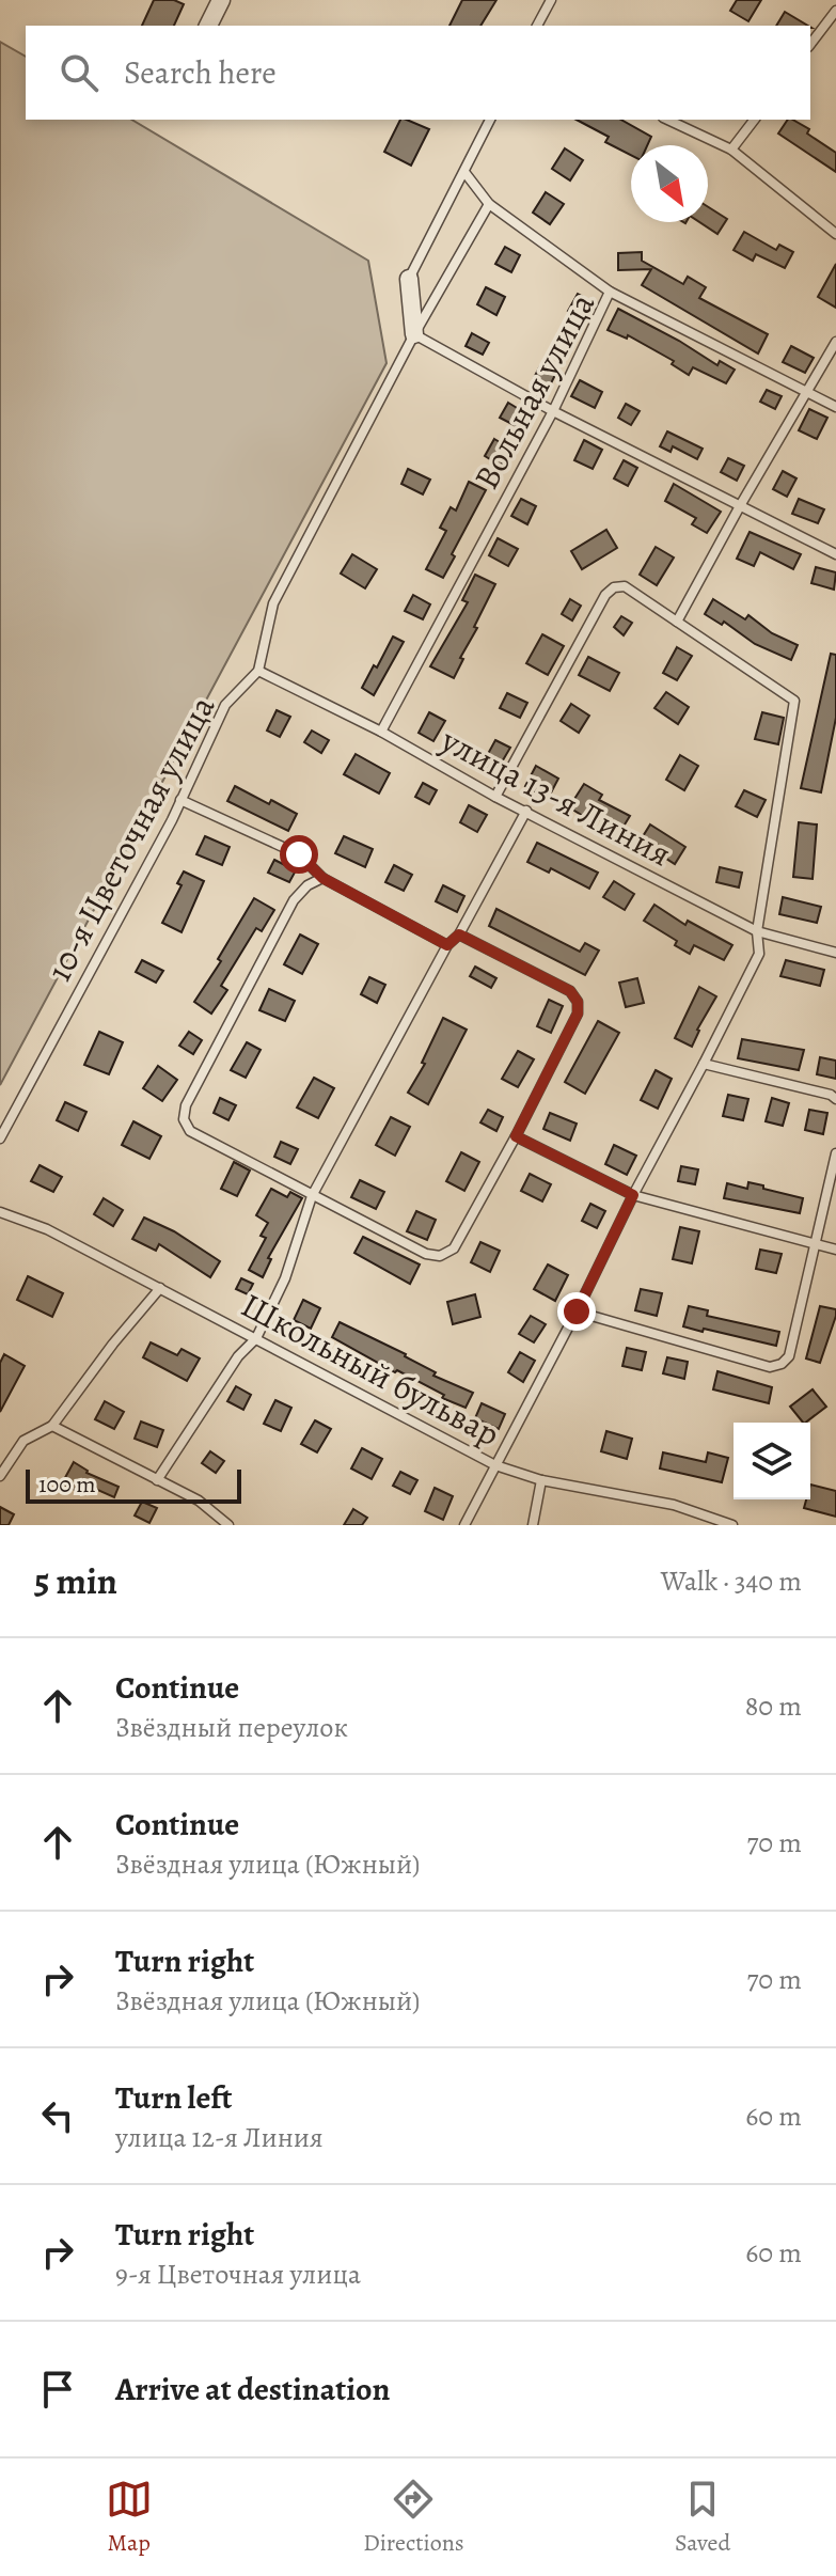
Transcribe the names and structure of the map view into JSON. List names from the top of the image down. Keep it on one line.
{"streets":{"lane":["Вольная улица","улица 13-я Линия","10-я Цветочная улица","Школьный бульвар"]},"crossings":[["Вольная улица","улица 13-я Линия"],["улица 13-я Линия","10-я Цветочная улица"]],"scale_bar":"100 m","north":"bottom right","page":{"search":"Search here","scale":"100 m","heading":["5 min","Walk · 340 m"],"list":[["Continue","Звёздный переулок","80 m"],["Continue","Звёздная улица (Южный)","70 m"],["Turn right","Звёздная улица (Южный)","70 m"],["Turn left","улица 12-я Линия","60 m"],["Turn right","9-я Цветочная улица","60 m"],"Arrive at destination"],"nav":["Map","Directions","Saved"]}}
